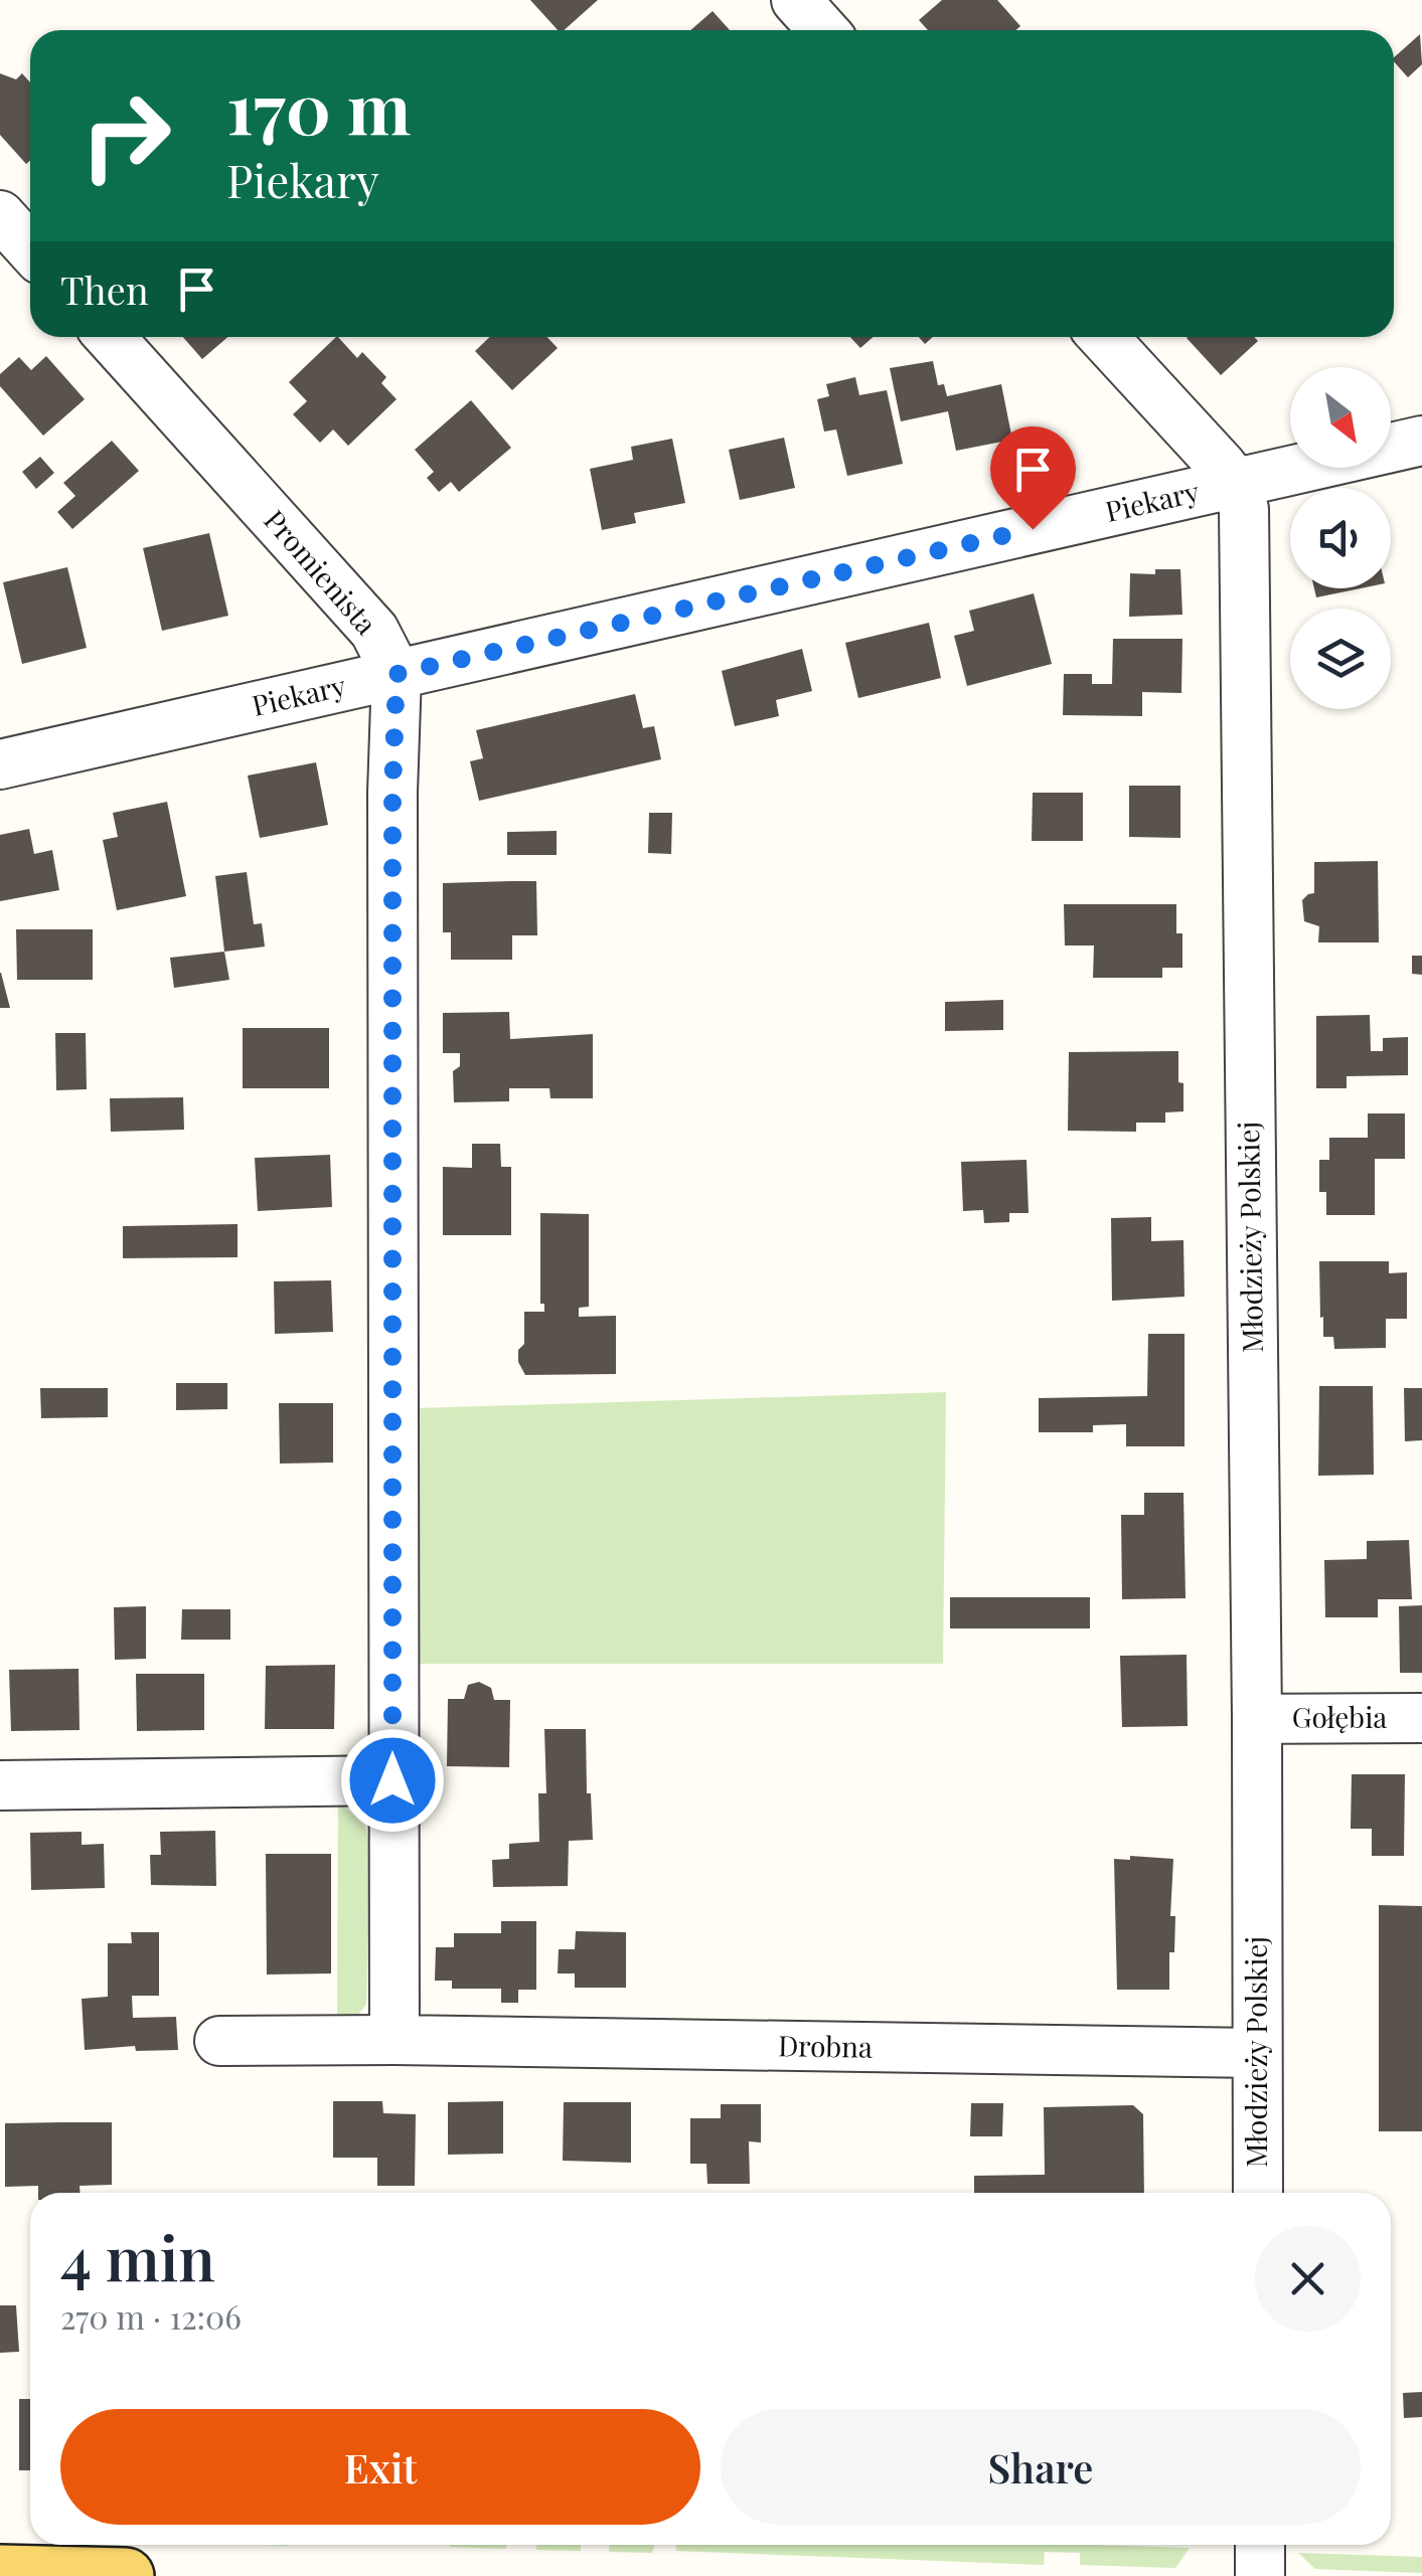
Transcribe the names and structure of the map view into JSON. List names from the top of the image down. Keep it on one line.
{"streets":{"street":["Piekary","Promienista","Młodzieży Polskiej","Gołębia","Drobna"]},"crossings":[["Piekary","Promienista"],["Piekary","Młodzieży Polskiej"],["Młodzieży Polskiej","Gołębia"],["Młodzieży Polskiej","Drobna"]],"north":"bottom right","page":{"turn":["170 m","Piekary"],"then":"Then","heading":["4 min","270 m · 12:06"],"buttons":["Exit","Share"]}}
